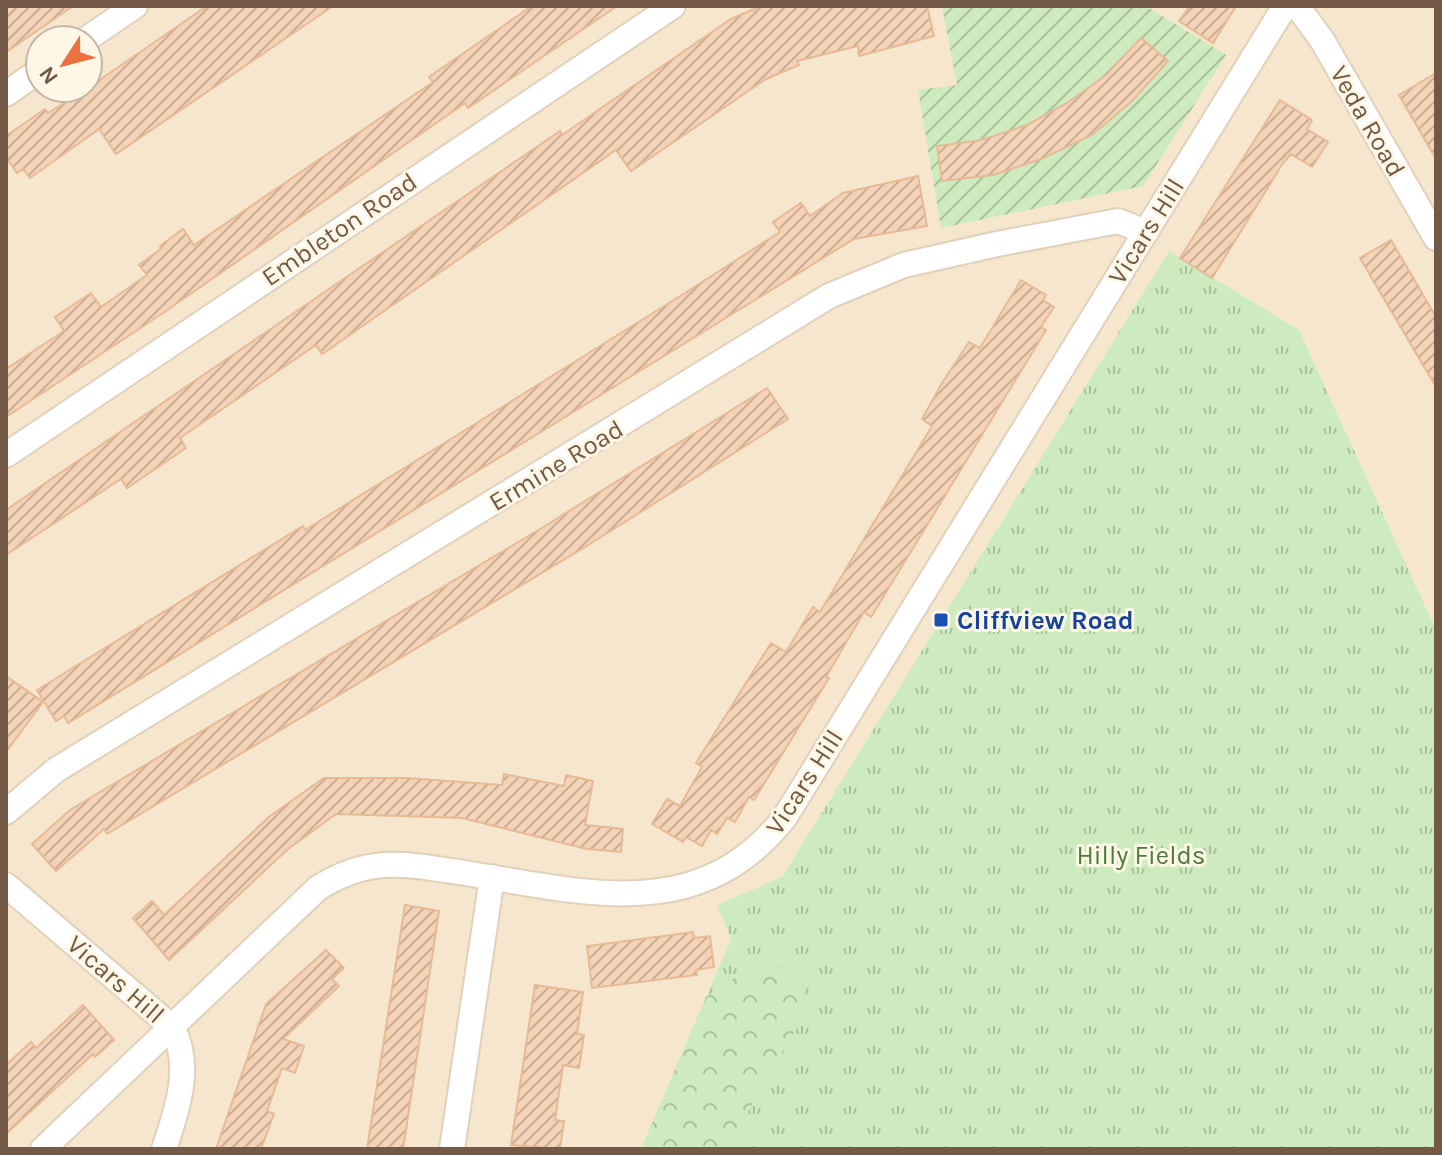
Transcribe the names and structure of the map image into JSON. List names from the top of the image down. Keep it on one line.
{"streets":{"street":["Veda Road","Embleton Road","Vicars Hill","Ermine Road"]},"crossings":[["Vicars Hill","Ermine Road"]],"parks":["Hilly Fields"],"places":{"transit":["Cliffview Road"]},"north":"bottom left"}
